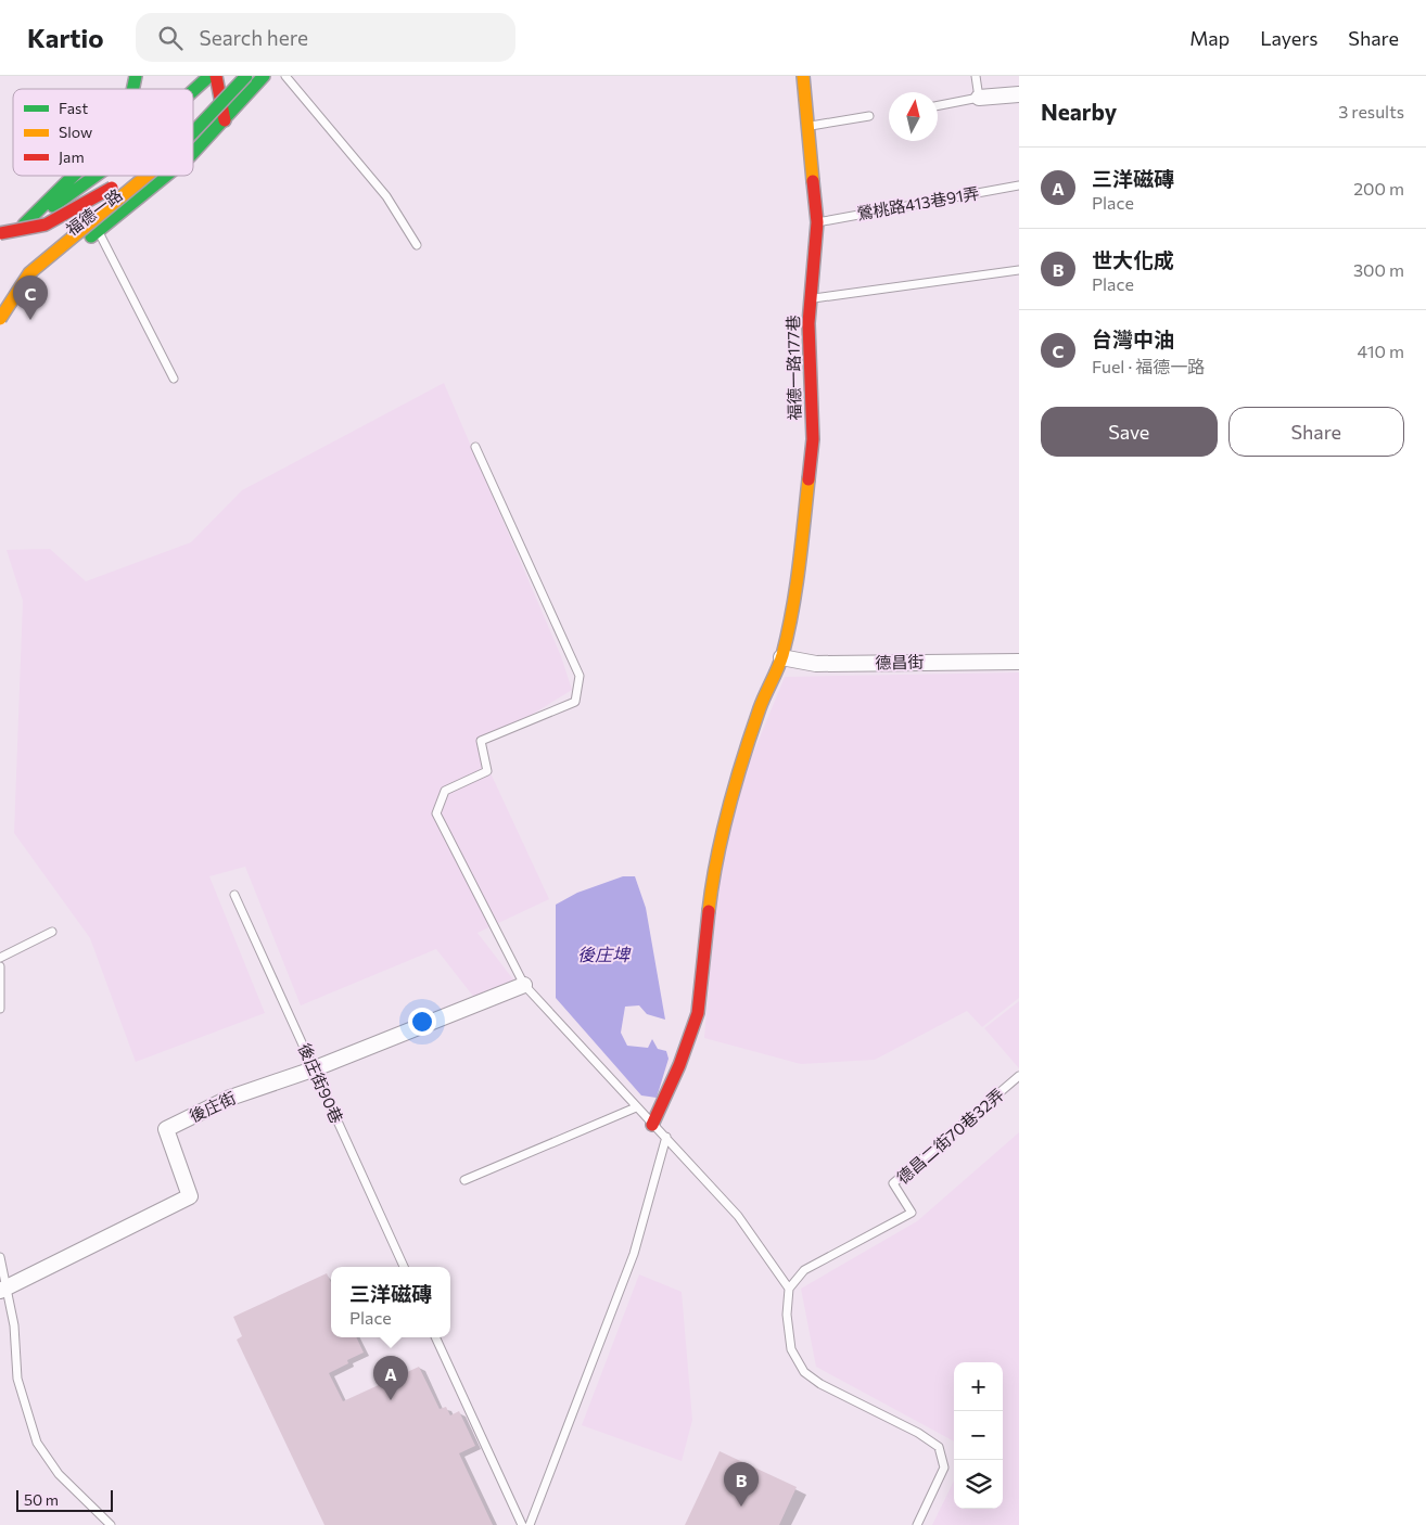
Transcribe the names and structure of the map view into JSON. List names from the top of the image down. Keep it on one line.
{"streets":{"main road":["福德一路","福德一路177巷"],"street":["德昌街","後庄街"],"lane":["鶯桃路413巷91弄","後庄街90巷","德昌二街70巷32弄"]},"crossings":[["鶯桃路413巷91弄","福德一路177巷"],["福德一路177巷","德昌街"],["後庄街90巷","後庄街"]],"water":["後庄埤"],"legend":["Fast","Slow","Jam"],"scale_bar":"50 m","north":"top","page":{"header":"Kartio","search":"Search here","nav":["Map","Layers","Share"],"heading":["Nearby","3 results"],"list":[{"mark":"A","name":"三洋磁磚","note":"Place","value":"200 m"},{"mark":"B","name":"世大化成","note":"Place","value":"300 m"},{"mark":"C","name":"台灣中油","note":"Fuel · 福德一路","value":"410 m"}],"pins":["C","A","B"],"buttons":["Save","Share"],"popup":["三洋磁磚","Place"],"map_buttons":["+","−"],"scale":"50 m"}}
